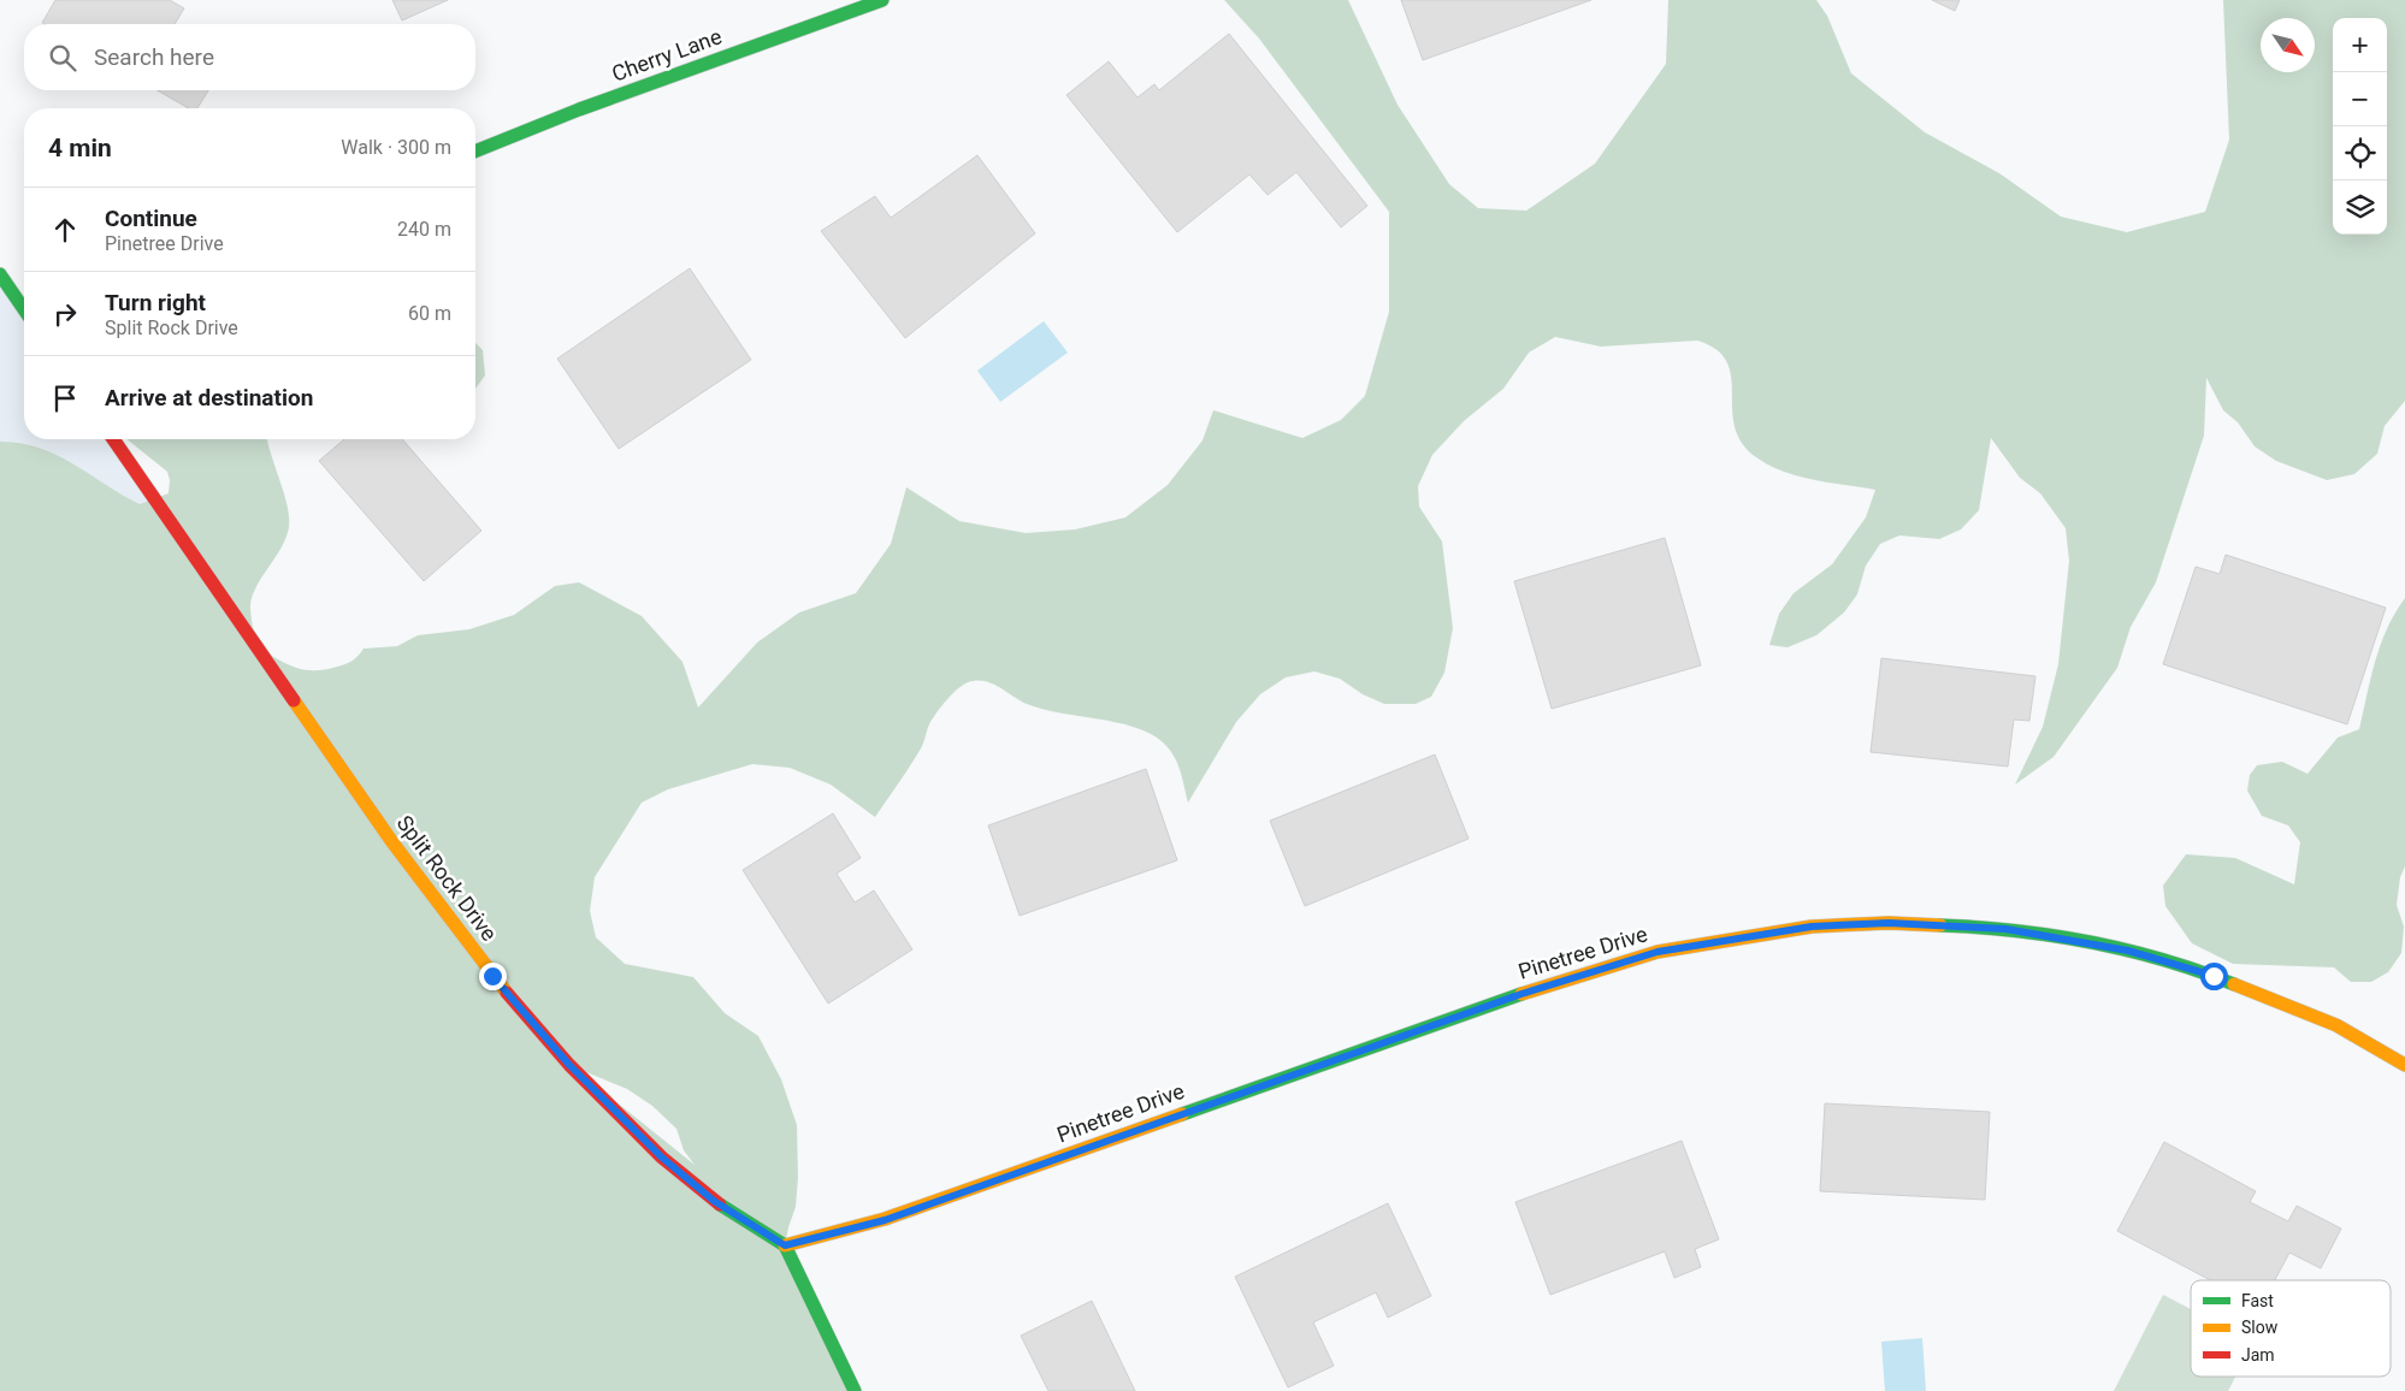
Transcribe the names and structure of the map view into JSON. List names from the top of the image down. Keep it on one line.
{"streets":{"street":["Cherry Lane","Split Rock Drive","Pinetree Drive"]},"crossings":[["Split Rock Drive","Pinetree Drive"]],"legend":["Fast","Slow","Jam"],"north":"bottom right","page":{"map_buttons":["+","−"],"search":"Search here","heading":["4 min","Walk · 300 m"],"list":[["Continue","Pinetree Drive","240 m"],["Turn right","Split Rock Drive","60 m"],"Arrive at destination"]}}
